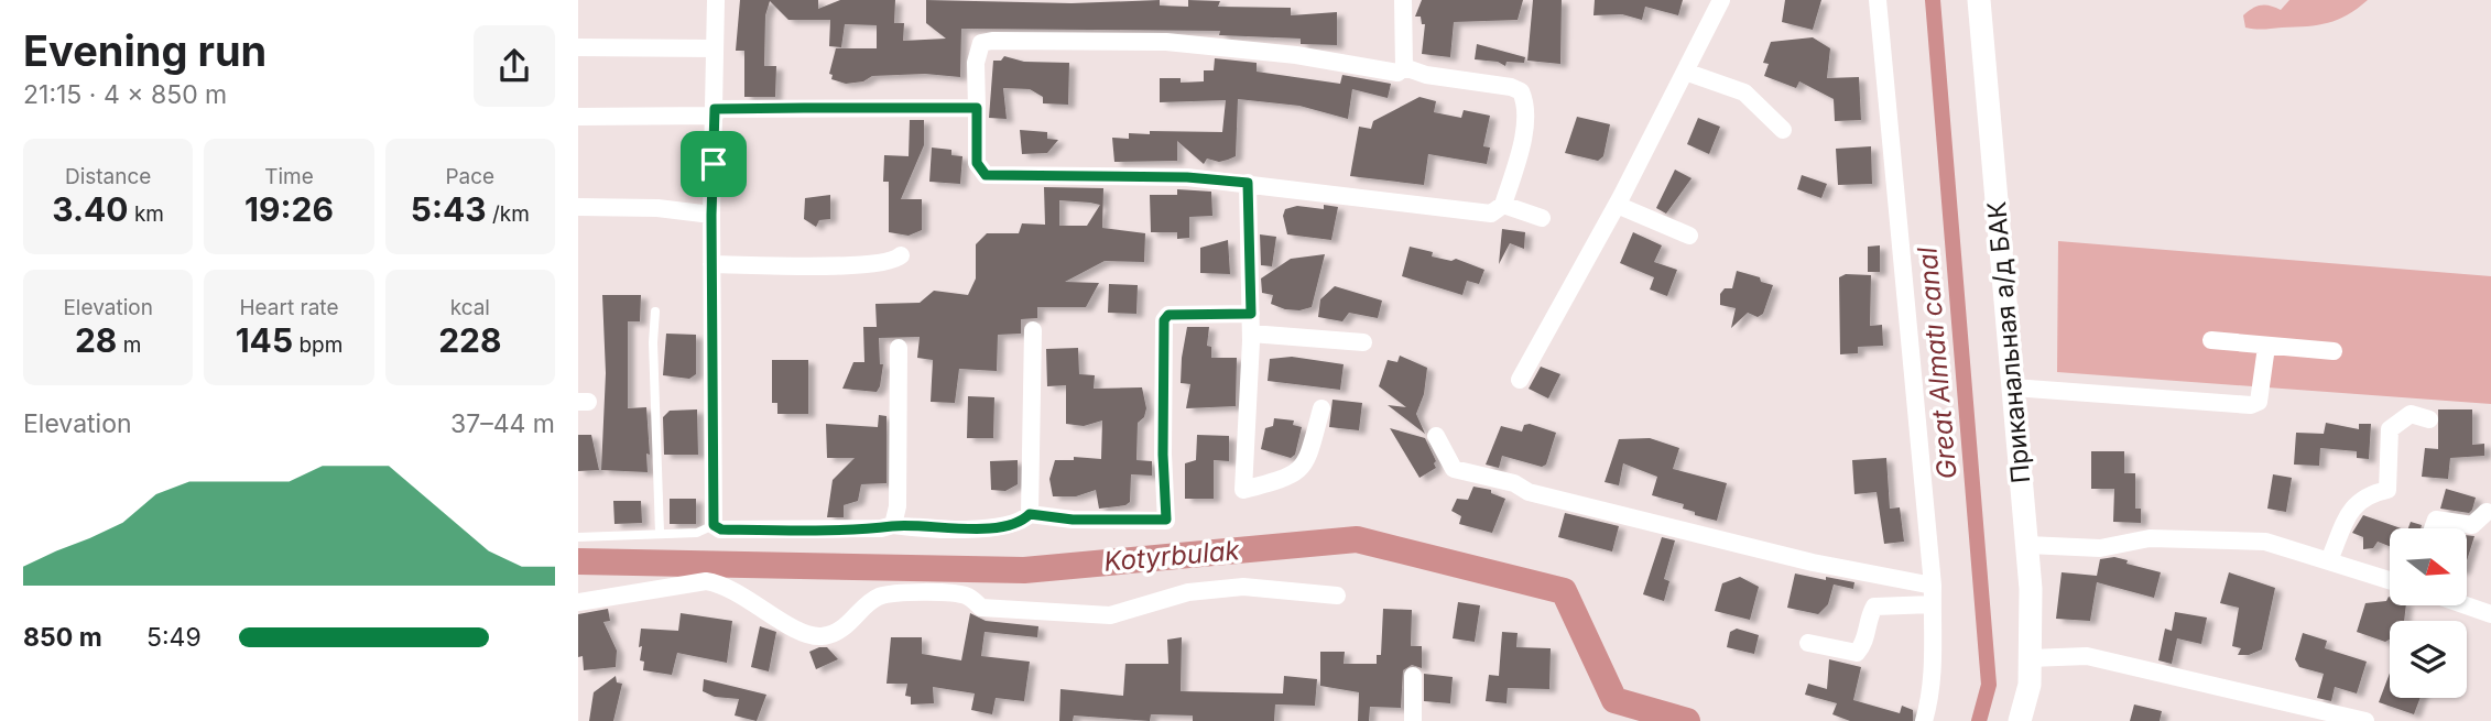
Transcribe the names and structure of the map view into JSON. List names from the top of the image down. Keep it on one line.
{"streets":{"main road":["Приканальная а/д БАК"]},"water":["Great Almatı canal","Kotyrbulak"],"north":"right","page":{"heading":["Evening run","21:15 · 4 × 850 m"],"stats":[["Distance","3.40 km"],["Time","19:26"],["Pace","5:43 /km"],["Elevation","28 m"],["Heart rate","145 bpm"],["kcal","228"]],"chart":["Elevation","37–44 m"],"list":[{"name":"850 m","note":"5:49"}]}}
